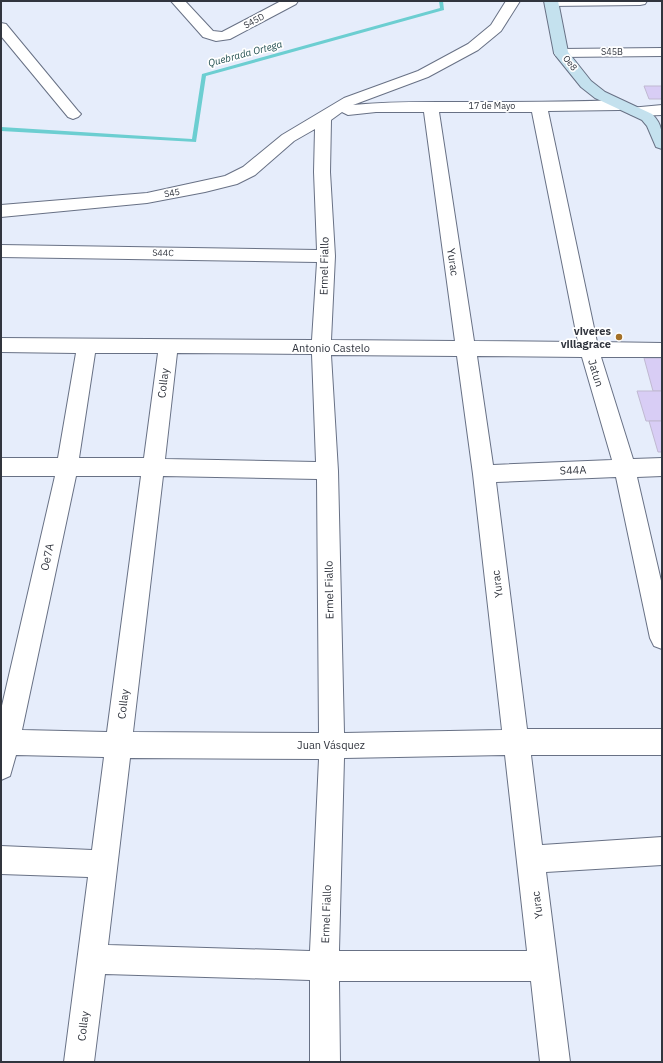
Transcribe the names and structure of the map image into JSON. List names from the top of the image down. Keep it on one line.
{"streets":{"street":["S45D","S45B","Oe8","17 de Mayo","S45","S44C","Yurac","Ermel Fiallo","Antonio Castelo","Jatun","Collay","S44A","Oe7A","Juan Vásquez"]},"crossings":[["S45B","Oe8"],["Oe8","17 de Mayo"],["17 de Mayo","S45"],["17 de Mayo","Yurac"],["17 de Mayo","Ermel Fiallo"],["17 de Mayo","Jatun"],["S45","Ermel Fiallo"],["S44C","Ermel Fiallo"],["Yurac","Antonio Castelo"],["Yurac","S44A"],["Yurac","Juan Vásquez"],["Ermel Fiallo","Antonio Castelo"],["Ermel Fiallo","Juan Vásquez"],["Antonio Castelo","Jatun"],["Antonio Castelo","Collay"],["Antonio Castelo","Oe7A"],["Jatun","S44A"],["Collay","Juan Vásquez"],["Oe7A","Juan Vásquez"]],"water":["Quebrada Ortega"],"places":["viveres villagrace"]}
